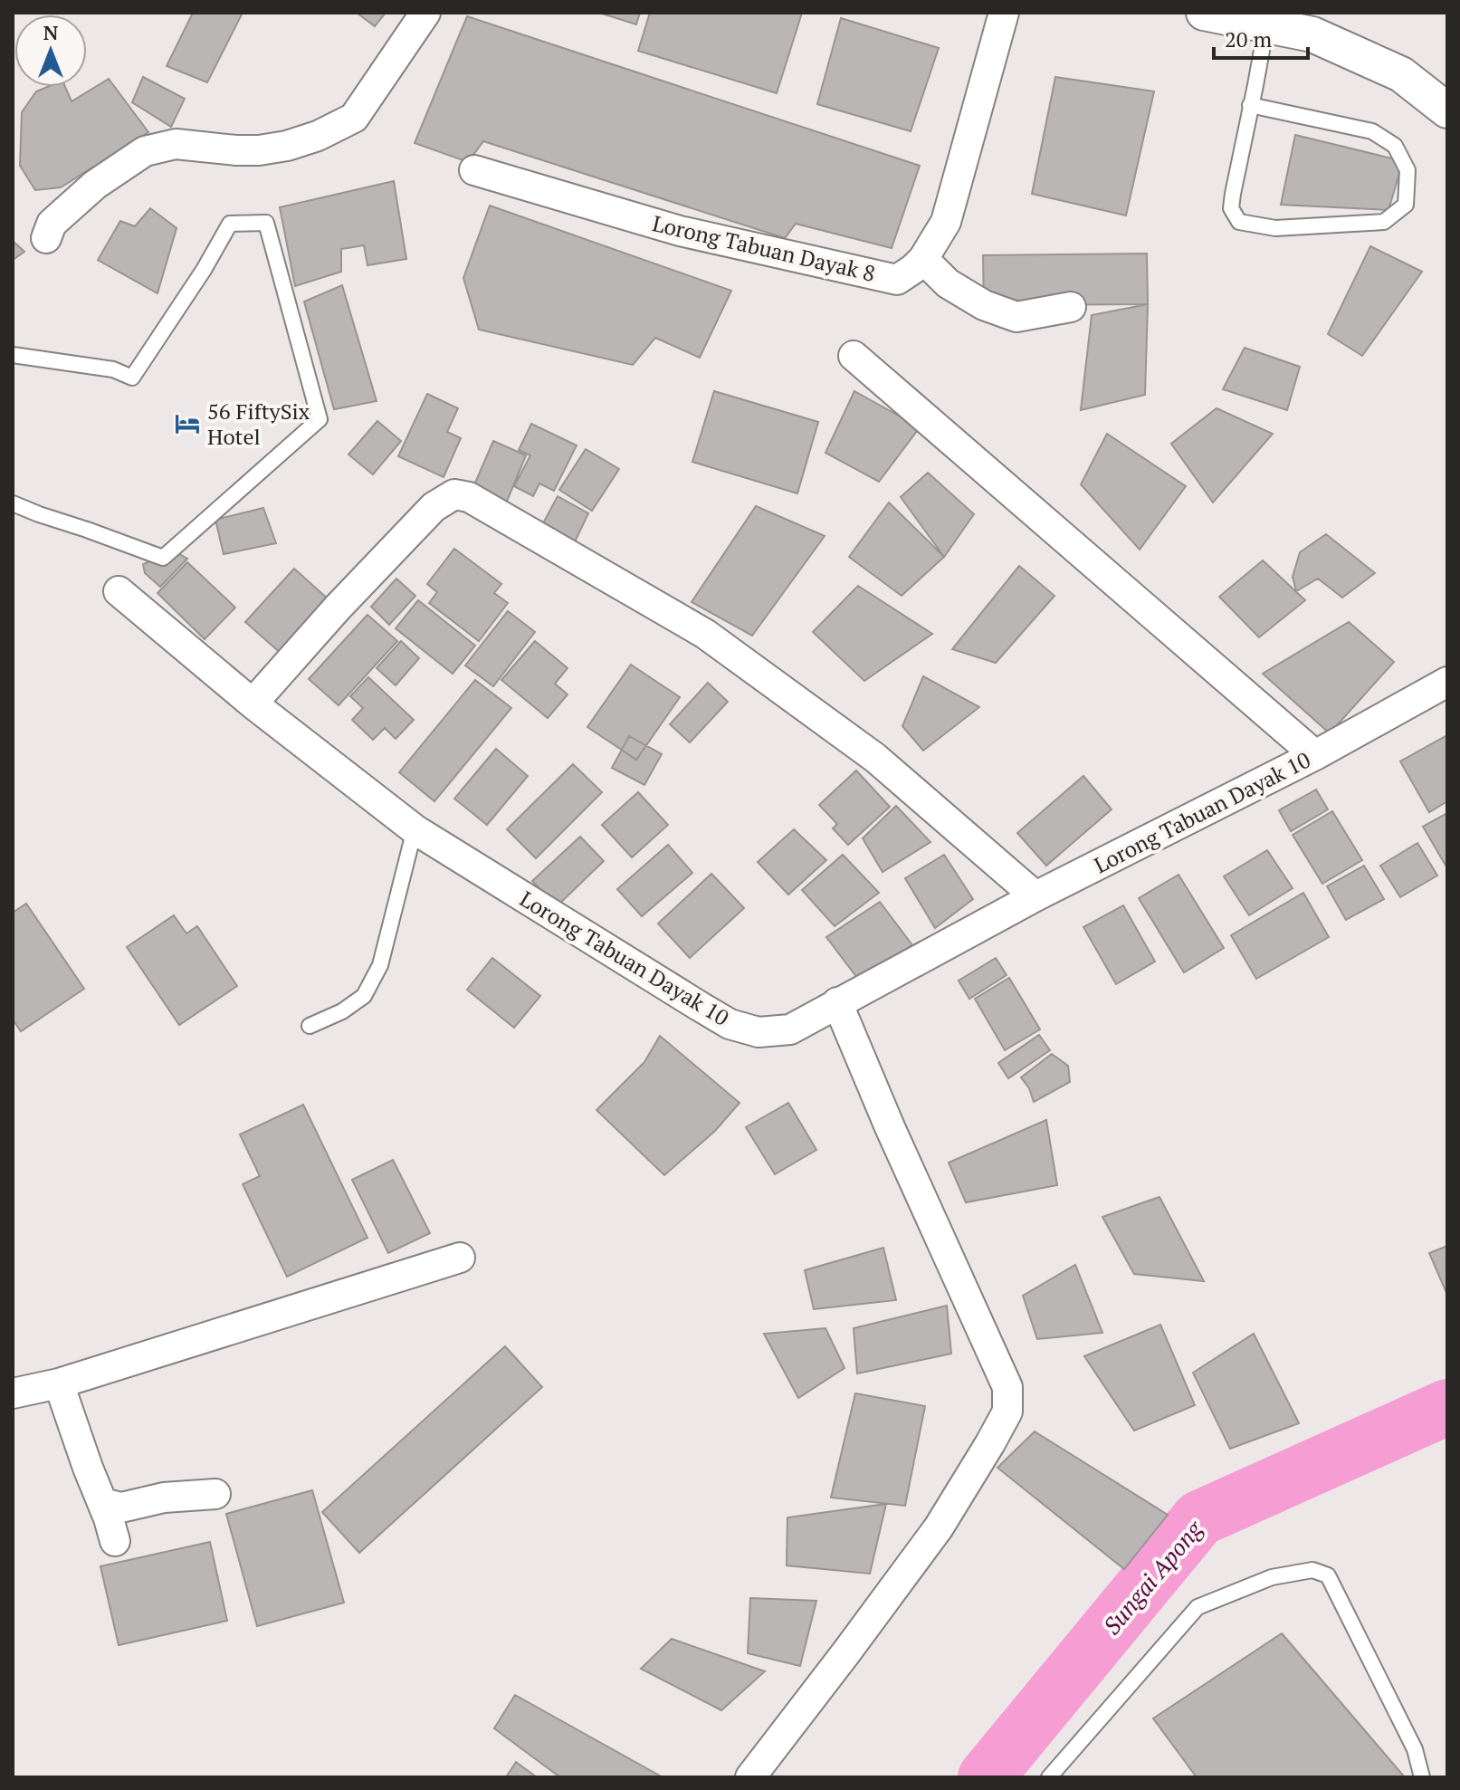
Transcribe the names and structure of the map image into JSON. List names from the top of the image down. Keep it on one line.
{"streets":{"street":["Lorong Tabuan Dayak 8","Lorong Tabuan Dayak 10"]},"water":["Sungai Apong"],"places":{"hotel":["56 FiftySix Hotel"]},"scale_bar":"20 m","north":"top"}
